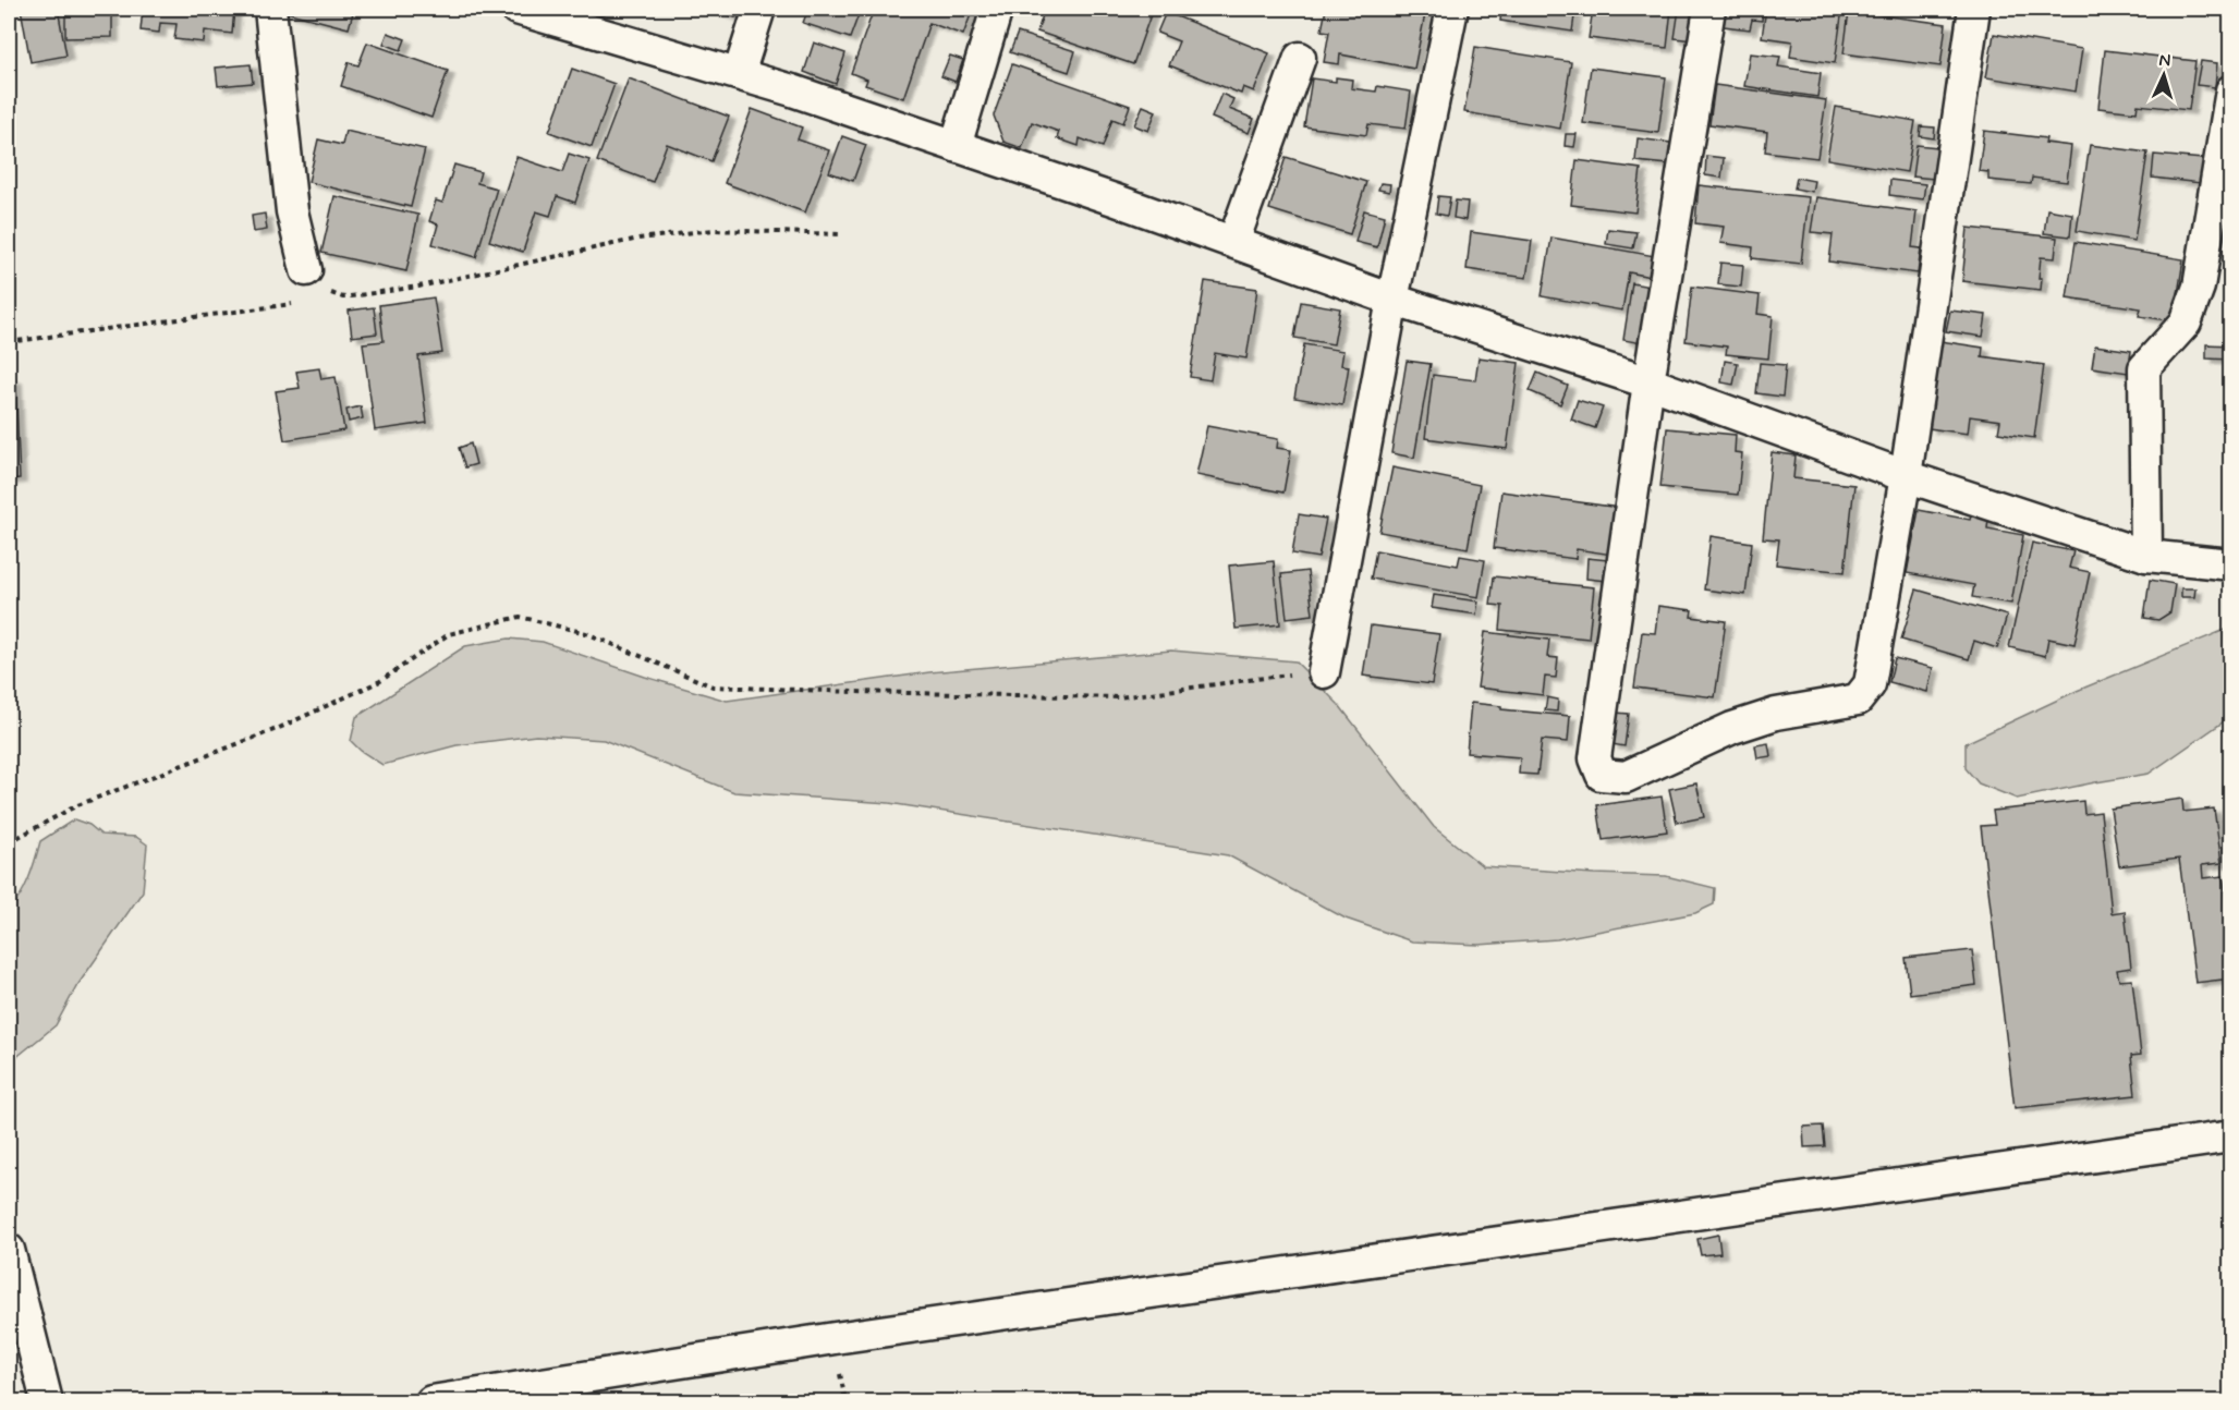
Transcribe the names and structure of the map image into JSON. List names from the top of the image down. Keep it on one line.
{"north":"top"}
